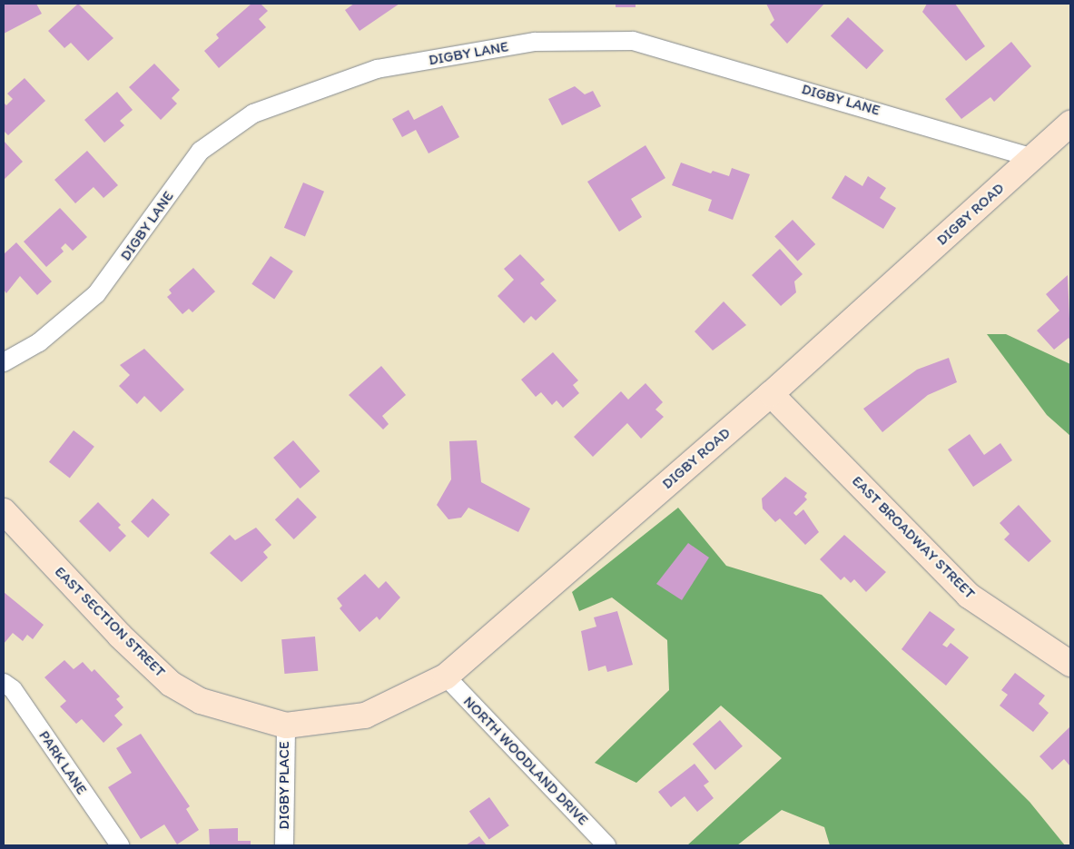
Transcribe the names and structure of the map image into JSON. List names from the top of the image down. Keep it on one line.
{"streets":{"street":["DIGBY LANE","DIGBY ROAD","EAST BROADWAY STREET","EAST SECTION STREET","NORTH WOODLAND DRIVE","PARK LANE","DIGBY PLACE"]},"crossings":[["DIGBY LANE","DIGBY ROAD"],["DIGBY ROAD","EAST BROADWAY STREET"],["DIGBY ROAD","EAST SECTION STREET"],["DIGBY ROAD","NORTH WOODLAND DRIVE"],["DIGBY ROAD","DIGBY PLACE"],["EAST SECTION STREET","DIGBY PLACE"]]}
